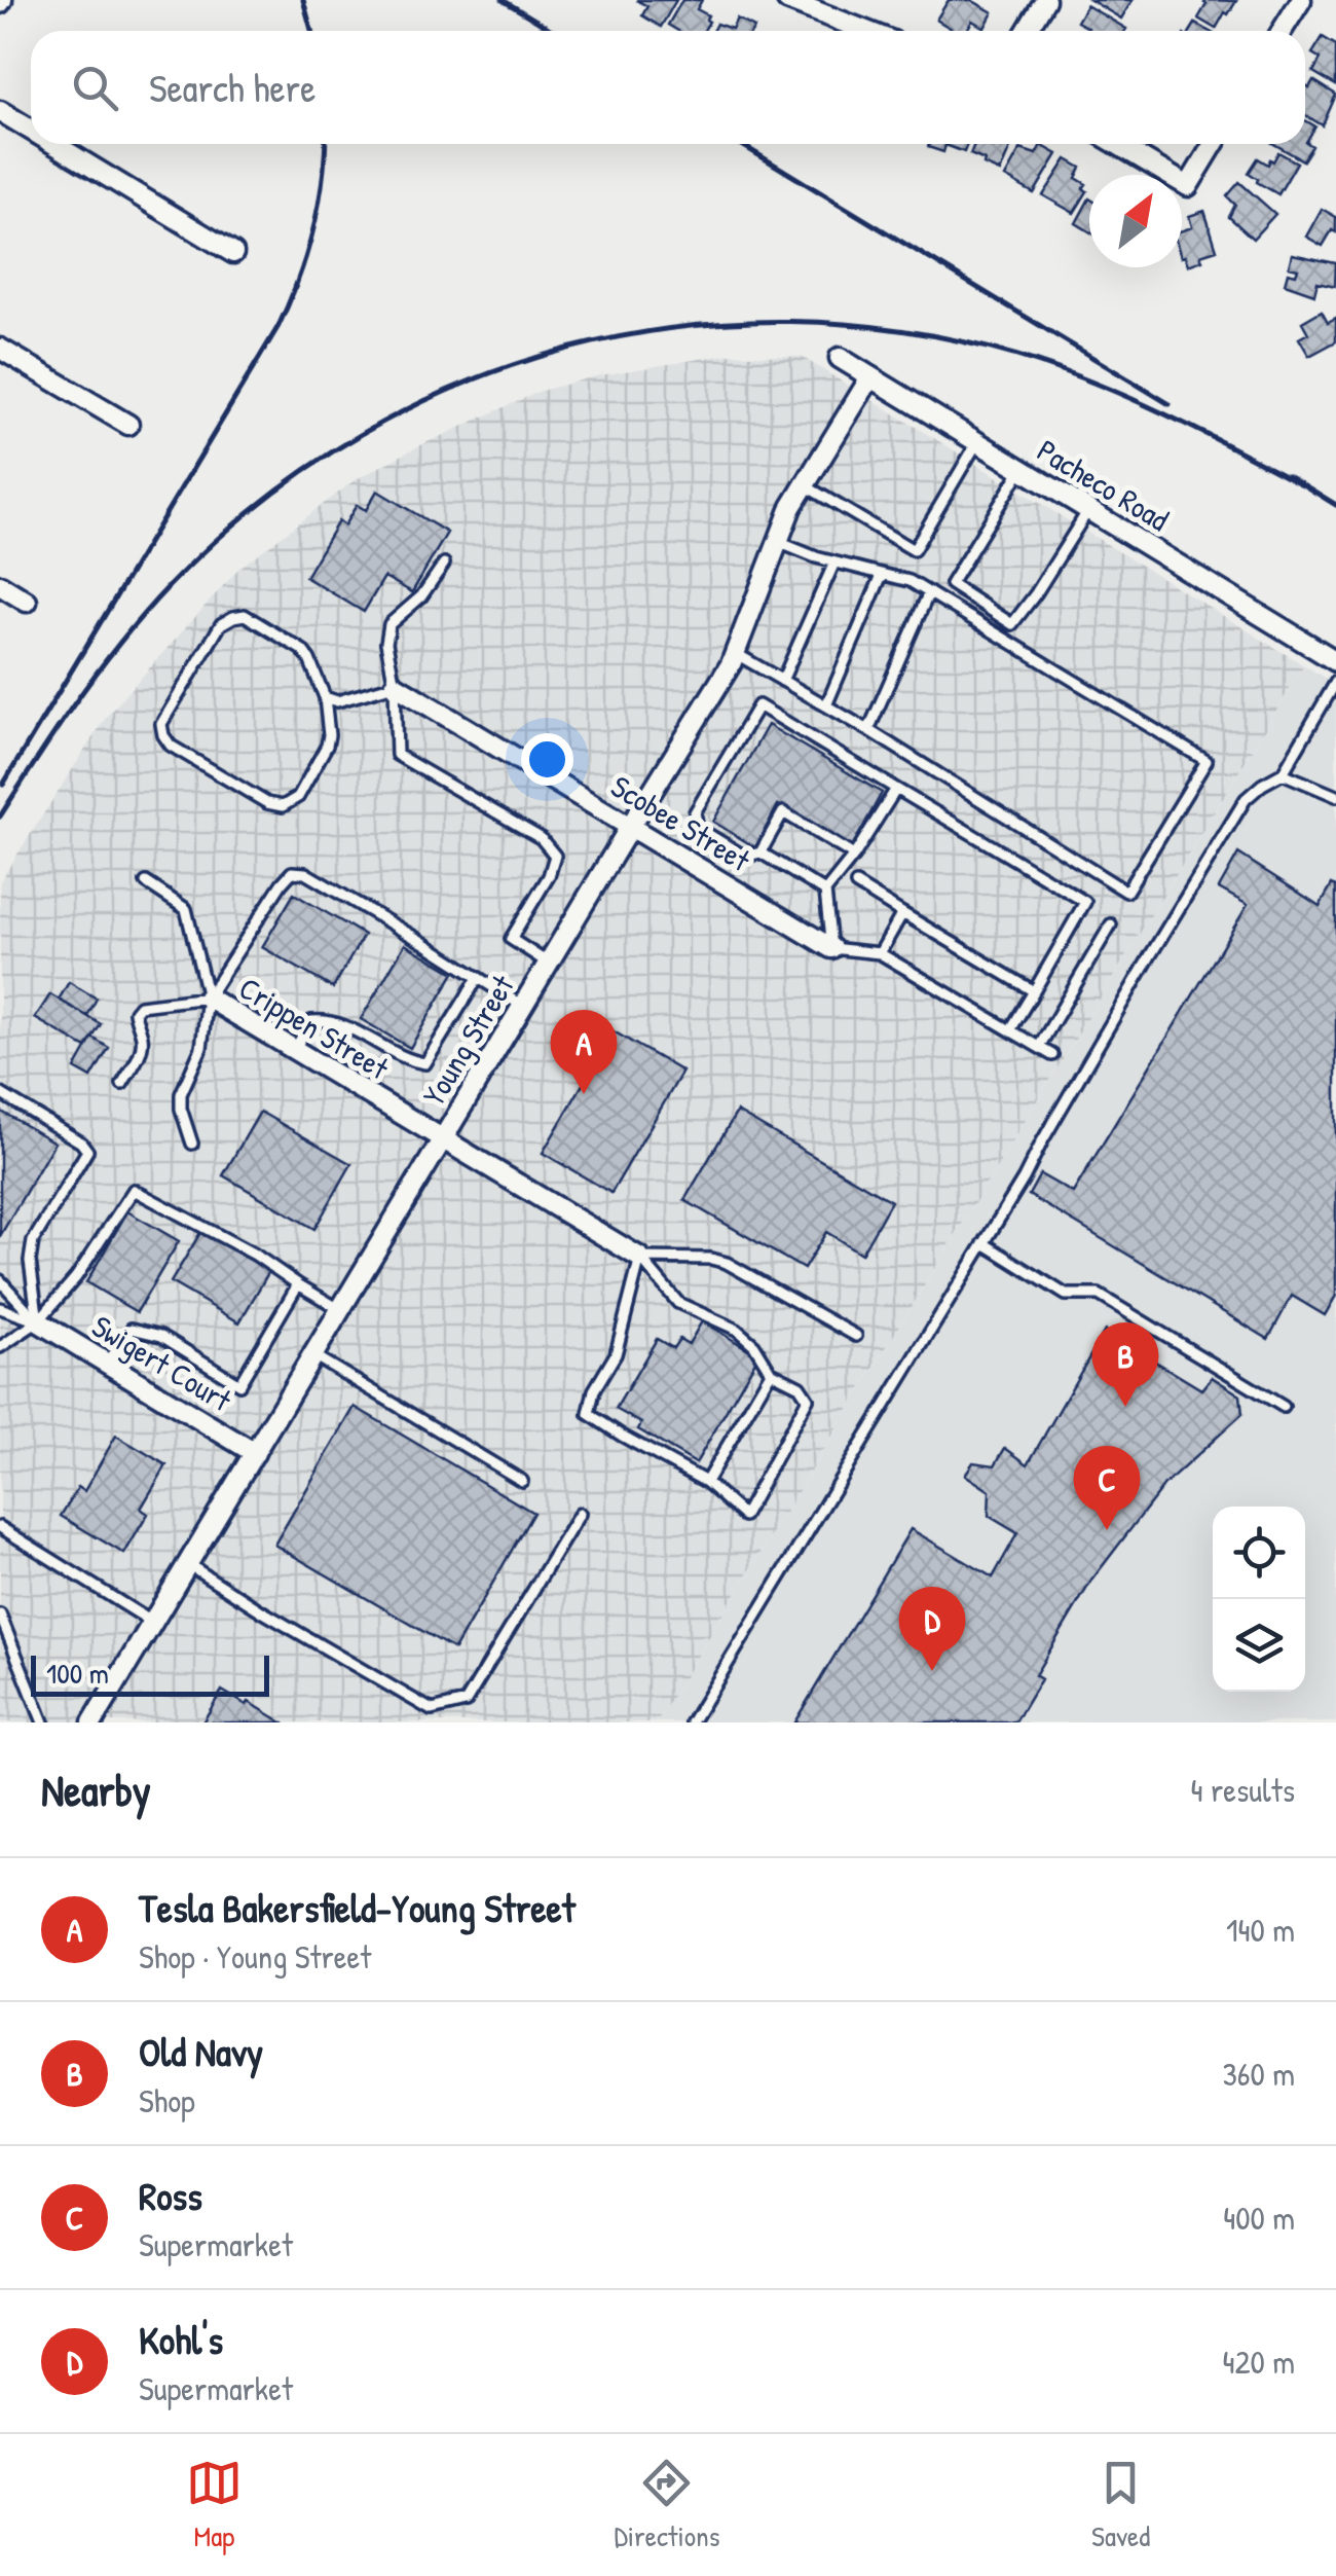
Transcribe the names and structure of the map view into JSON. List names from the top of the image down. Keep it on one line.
{"streets":{"street":["Pacheco Road","Scobee Street","Crippen Street","Young Street","Swigert Court"]},"crossings":[["Pacheco Road","Young Street"],["Scobee Street","Young Street"],["Crippen Street","Young Street"],["Young Street","Swigert Court"]],"scale_bar":"100 m","north":"top right","page":{"search":"Search here","pins":["A","B","C","D"],"scale":"100 m","heading":["Nearby","4 results"],"list":[{"mark":"A","name":"Tesla Bakersfield-Young Street","note":"Shop · Young Street","value":"140 m"},{"mark":"B","name":"Old Navy","note":"Shop","value":"360 m"},{"mark":"C","name":"Ross","note":"Supermarket","value":"400 m"},{"mark":"D","name":"Kohl's","note":"Supermarket","value":"420 m"}],"nav":["Map","Directions","Saved"]}}
